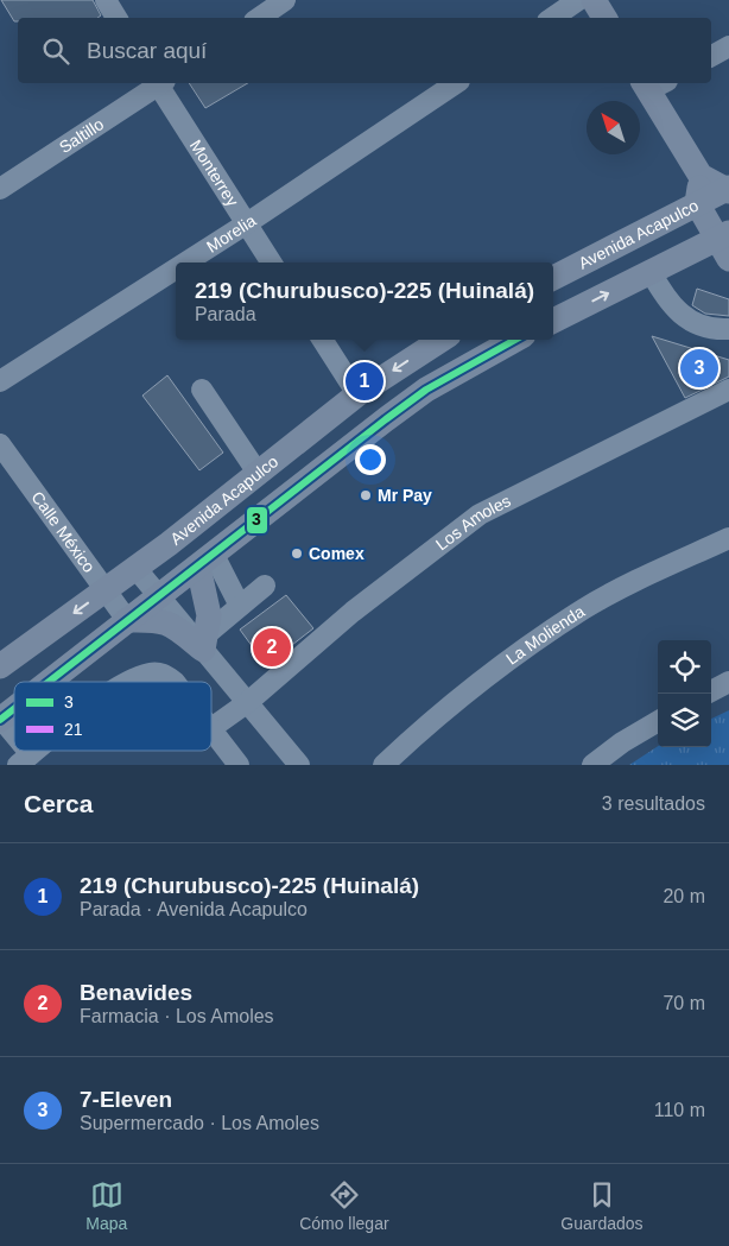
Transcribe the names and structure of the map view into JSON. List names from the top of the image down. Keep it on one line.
{"streets":{"main road":["Avenida Acapulco"],"street":["Saltillo","Monterrey","Morelia","Los Amoles","Calle México","La Molienda"]},"crossings":[["Monterrey","Morelia"],["Avenida Acapulco","Calle México"]],"places":["Mr Pay","Comex"],"lines":["transit line 3"],"legend":["3","21"],"north":"top left","page":{"search":"Buscar aquí","popup":["219 (Churubusco)-225 (Huinalá)","Parada"],"pins":["3","1","2"],"heading":["Cerca","3 resultados"],"list":[{"mark":"1","name":"219 (Churubusco)-225 (Huinalá)","note":"Parada · Avenida Acapulco","value":"20 m"},{"mark":"2","name":"Benavides","note":"Farmacia · Los Amoles","value":"70 m"},{"mark":"3","name":"7-Eleven","note":"Supermercado · Los Amoles","value":"110 m"}],"nav":["Mapa","Cómo llegar","Guardados"]}}
